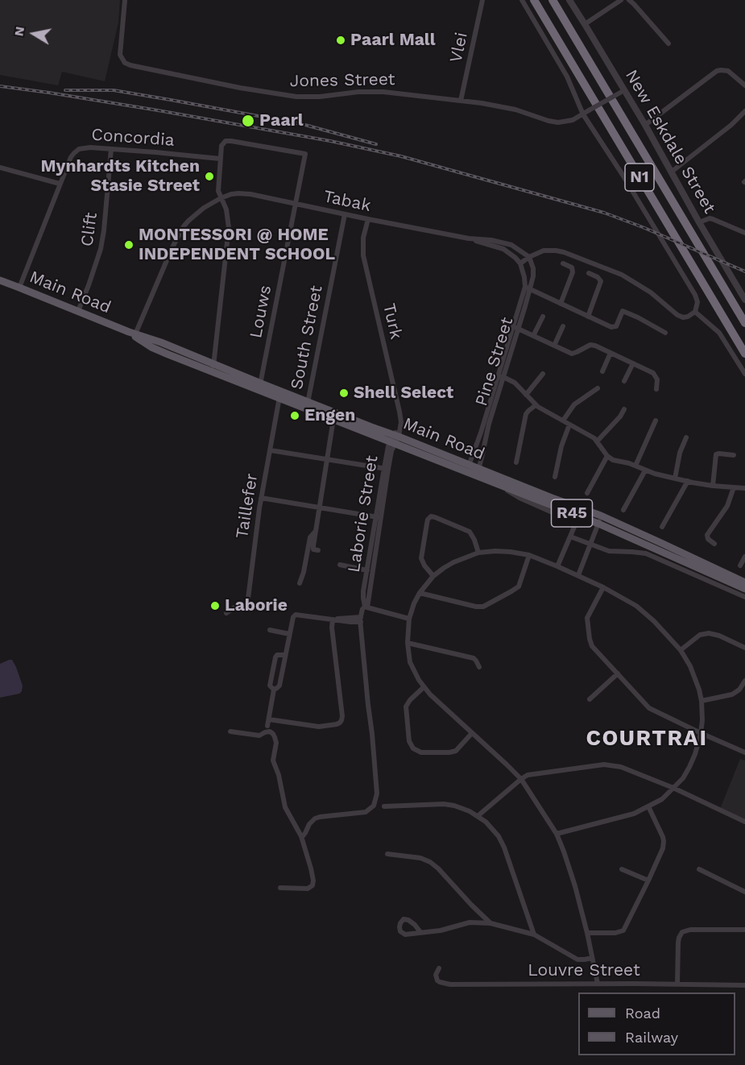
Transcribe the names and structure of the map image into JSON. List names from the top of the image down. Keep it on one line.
{"streets":{"highway":["N1"],"main road":["Main Road","R45"],"street":["Vlei","Jones Street","Concordia","New Eskdale Street","Tabak","Clift","Louws","Turk","South Street","Pine Street","Taillefer","Laborie Street","Louvre Street"]},"crossings":[["Vlei","Jones Street"],["Jones Street","New Eskdale Street"],["Concordia","Clift"],["Concordia","Main Road"],["Concordia","Louws"],["Tabak","Main Road"],["Tabak","Louws"],["Tabak","Turk"],["Tabak","South Street"],["Tabak","Pine Street"],["Clift","Main Road"],["Main Road","Louws"],["Main Road","Turk"],["Main Road","South Street"],["Main Road","Pine Street"],["Main Road","Taillefer"],["Main Road","Laborie Street"],["Turk","Laborie Street"]],"districts":["COURTRAI"],"places":["Paarl Mall","Paarl","Mynhardts Kitchen Stasie Street","MONTESSORI @ HOME INDEPENDENT SCHOOL","Shell Select","Engen","Laborie"],"legend":["Road","Railway"],"north":"left"}
